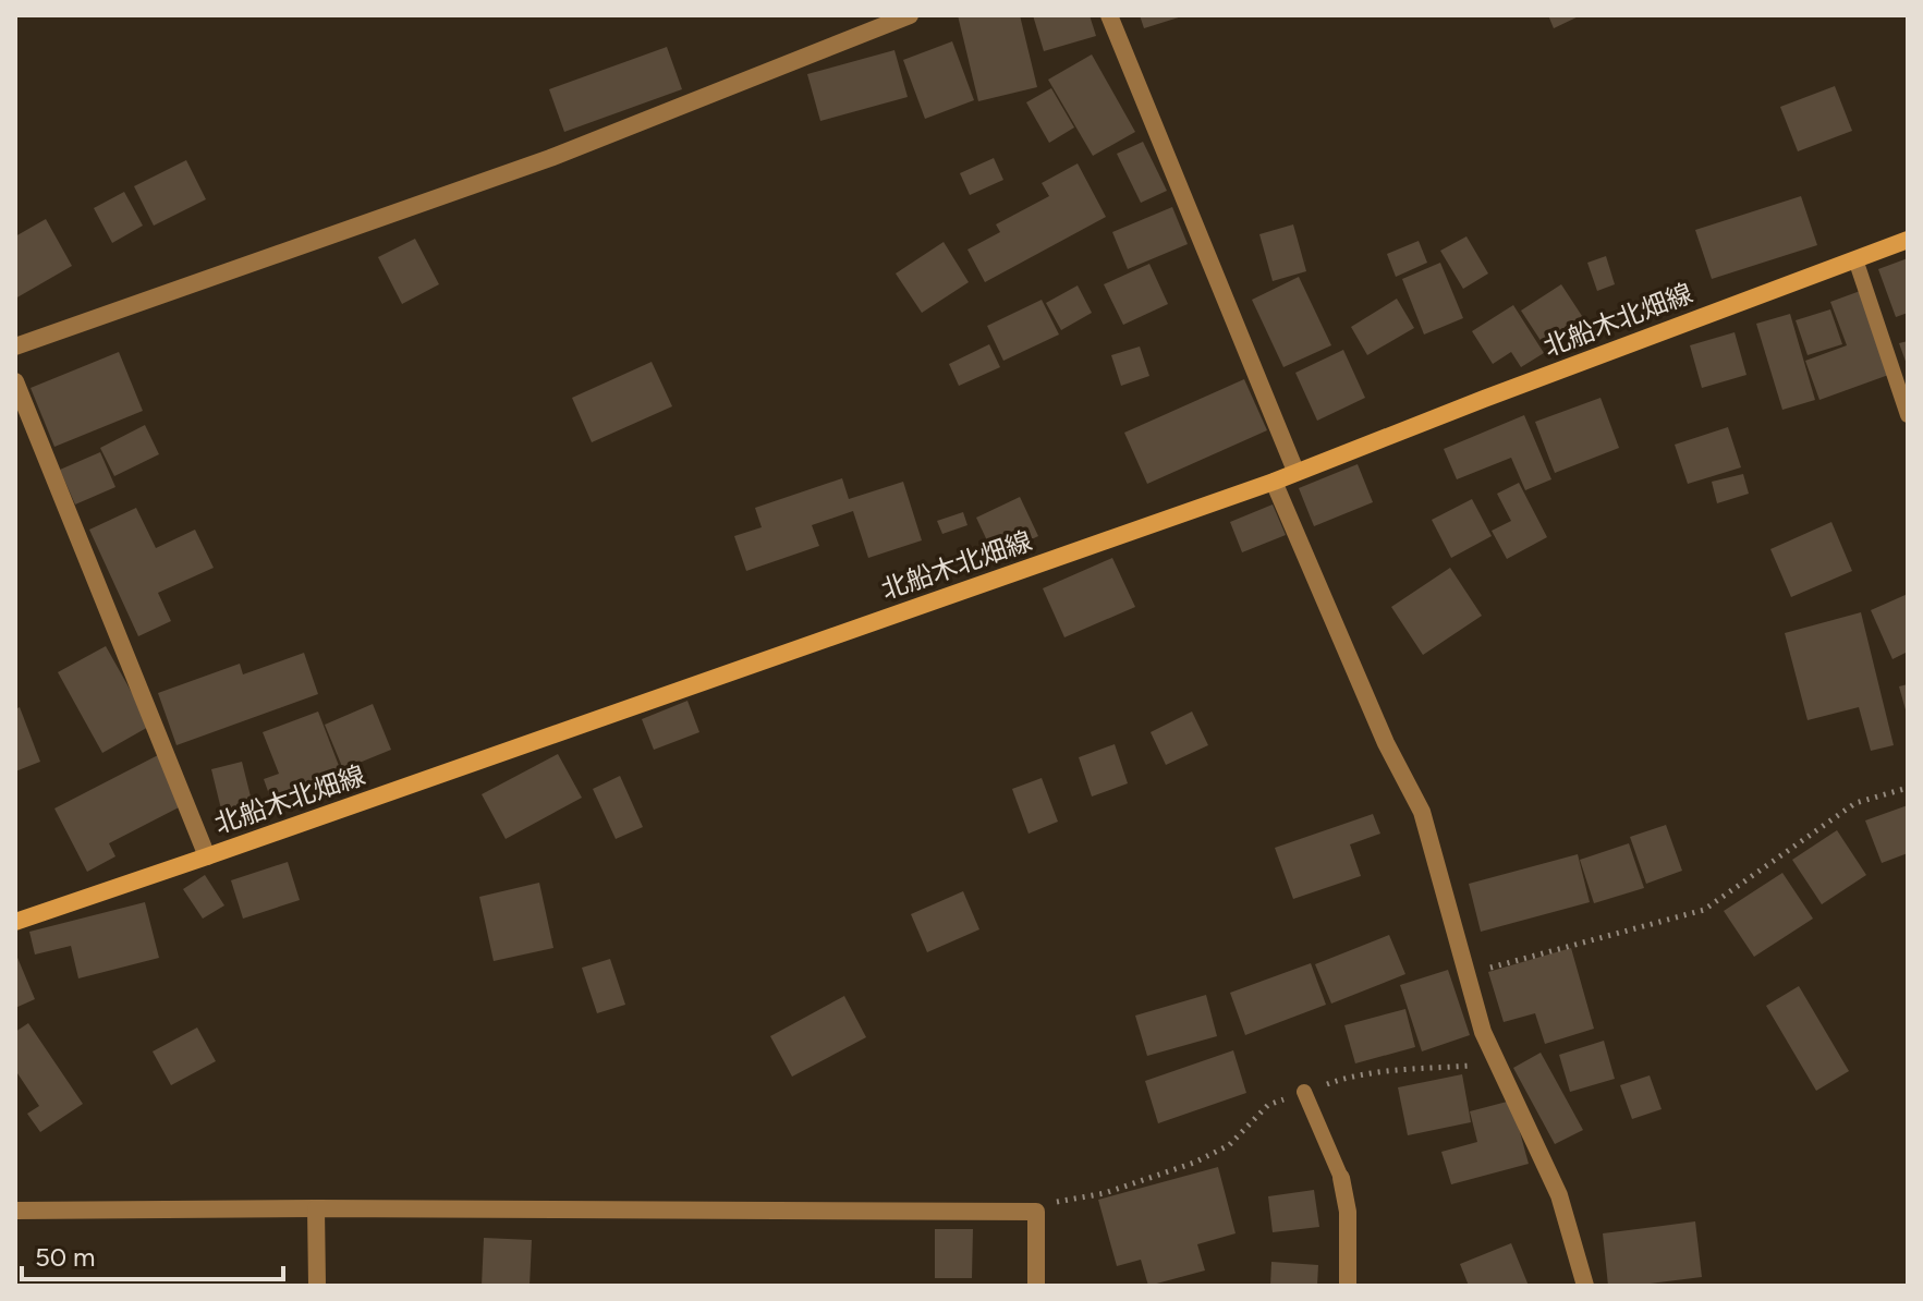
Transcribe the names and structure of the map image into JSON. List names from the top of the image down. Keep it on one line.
{"streets":{"main road":["北船木北畑線"]},"scale_bar":"50 m"}
